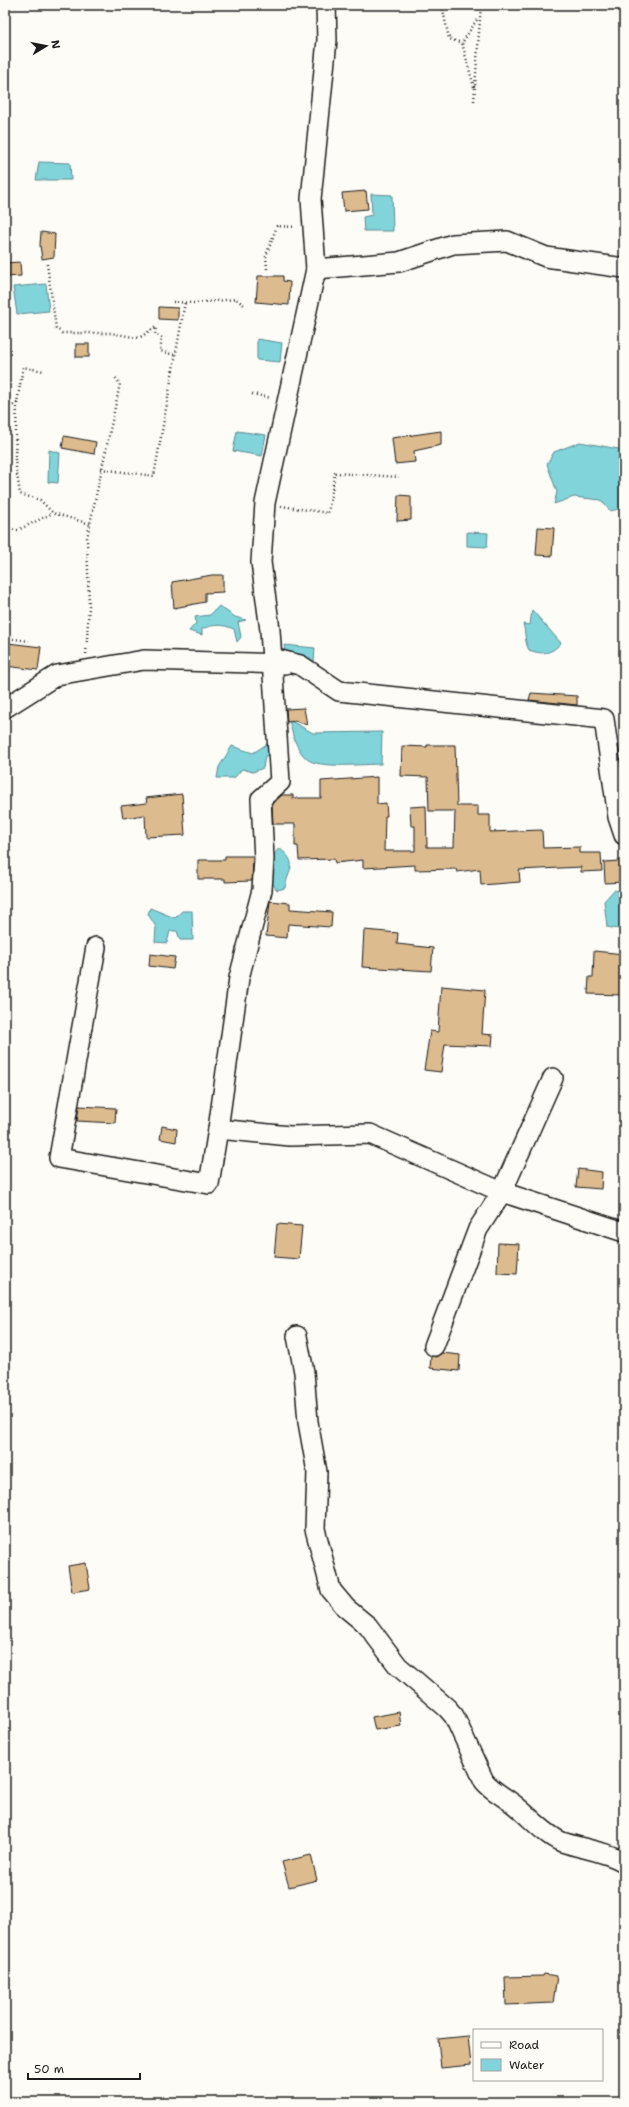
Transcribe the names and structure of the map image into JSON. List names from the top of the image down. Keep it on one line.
{"legend":["Road","Water"],"scale_bar":"50 m","north":"right"}
